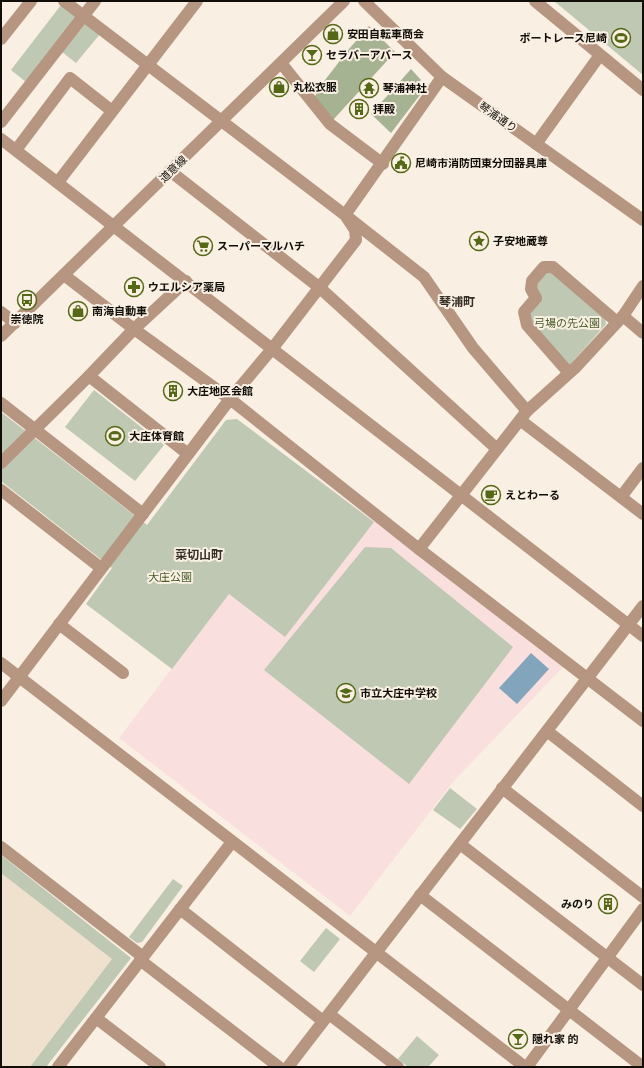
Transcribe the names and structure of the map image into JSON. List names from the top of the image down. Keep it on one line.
{"streets":{"street":["琴浦通り","道意線"]},"districts":["琴浦町","菜切山町"],"parks":["弓場の先公園","大庄公園"],"places":{"shop":["安田自転車商会","丸松衣服","南海自動車"],"sports":["ボートレース尼崎","大庄体育館"],"bar":["セラバーアバース","隠れ家 的"],"temple":["琴浦神社"],"building":["拝殿","大庄地区会館","みのり"],"public building":["尼崎市消防団東分団器具庫"],"place":["子安地蔵尊"],"supermarket":["スーパーマルハチ"],"pharmacy":["ウエルシア薬局"],"bus stop":["崇徳院"],"cafe":["えとわーる"],"school or university":["市立大庄中学校"]}}
